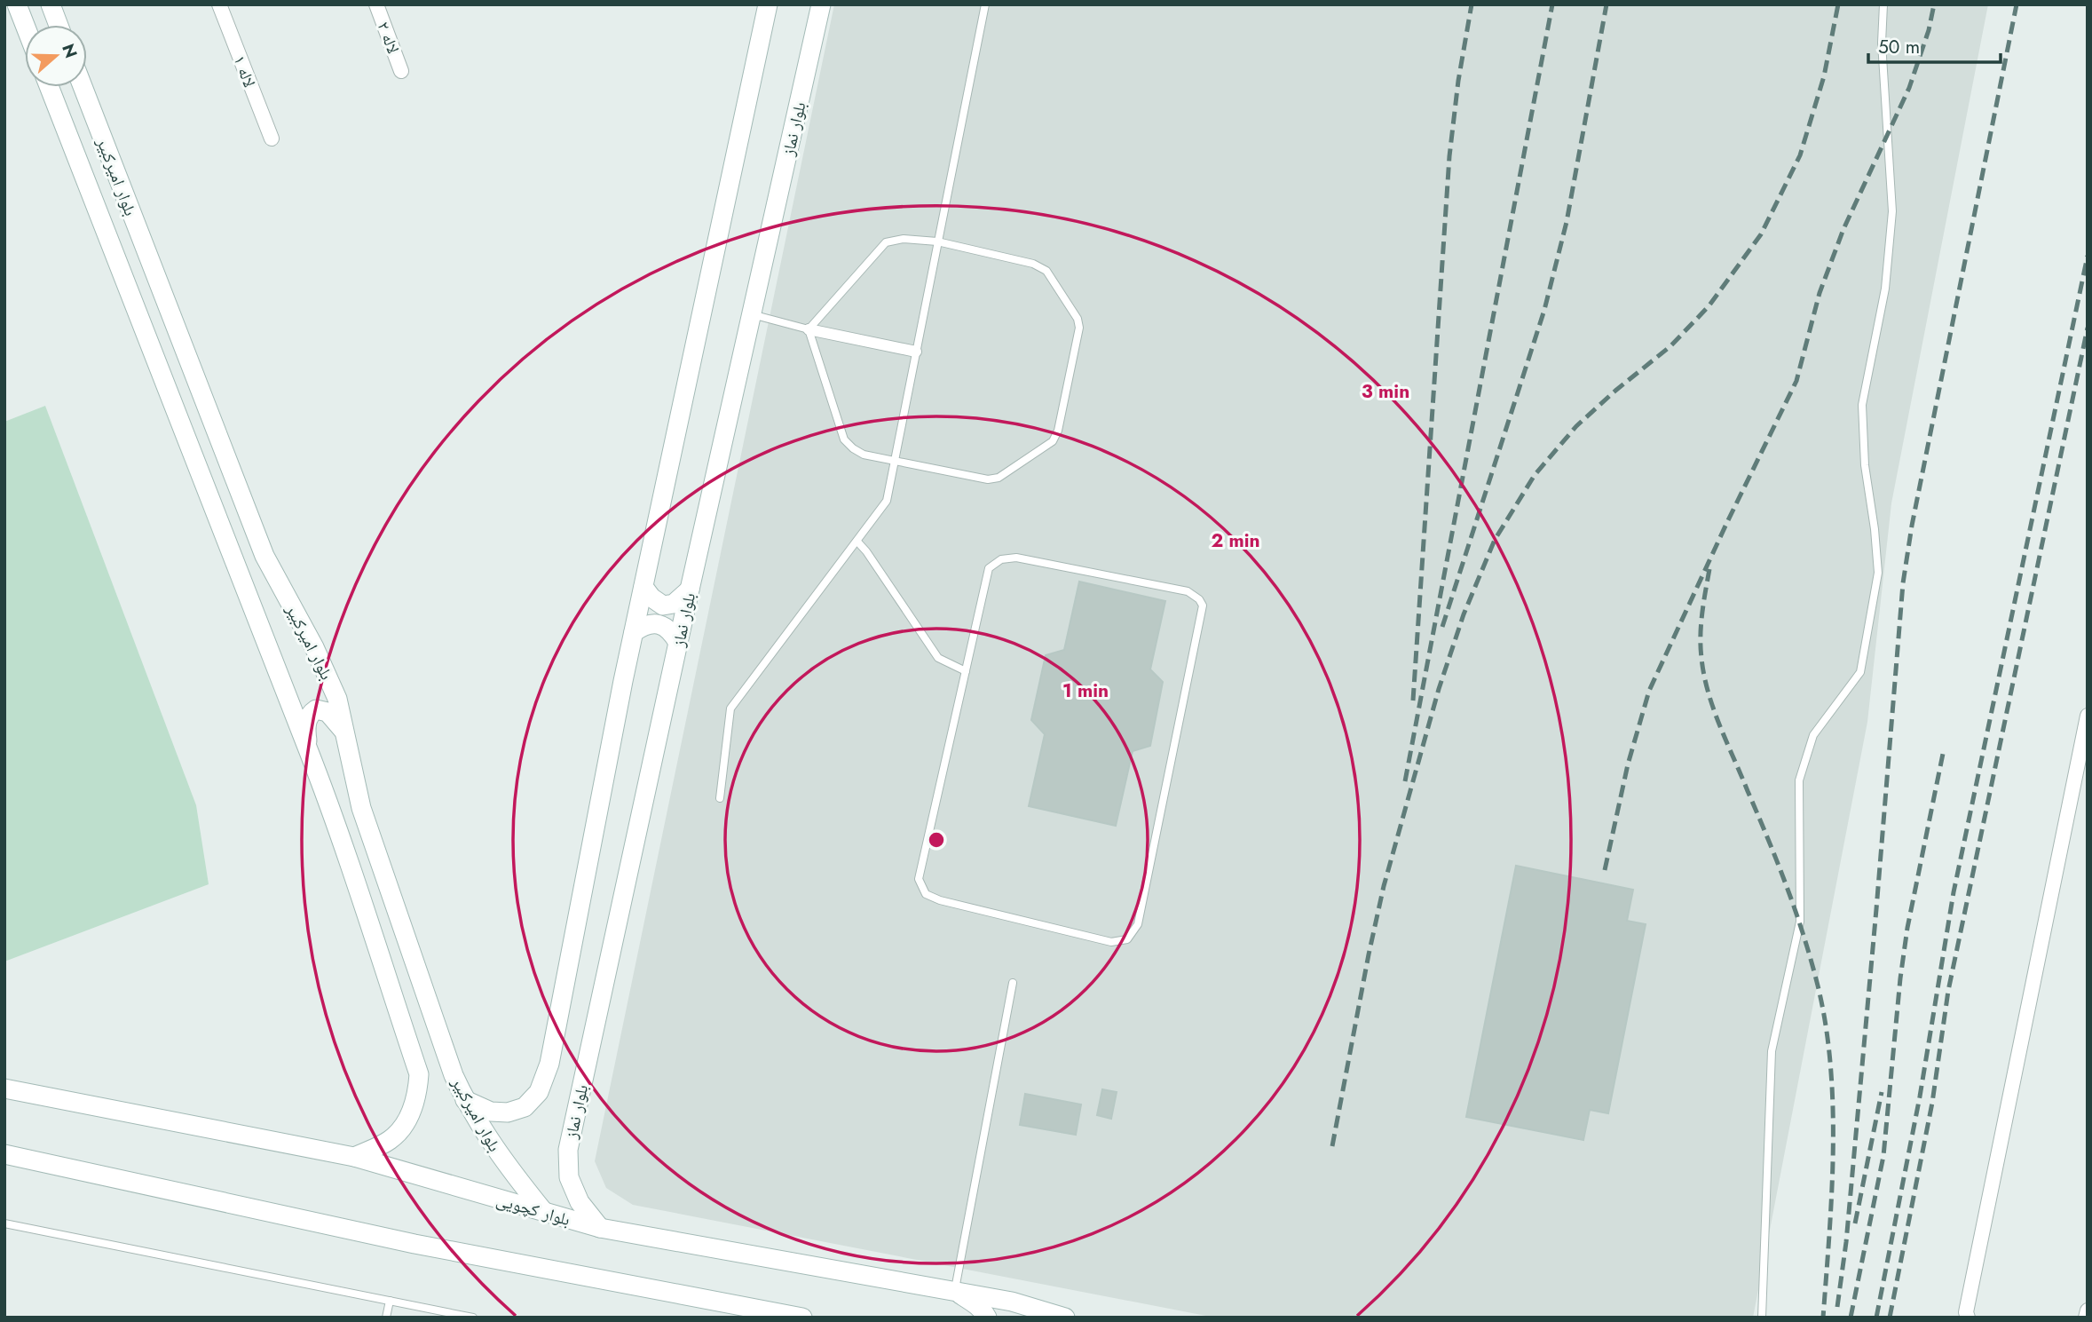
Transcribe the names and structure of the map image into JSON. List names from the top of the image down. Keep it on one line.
{"streets":{"main road":["بلوار نماز","بلوار امیرکبیر","بلوار کچویی"],"street":["لاله ۲","لاله ۱"]},"crossings":[["بلوار نماز","بلوار کچویی"],["بلوار امیرکبیر","بلوار کچویی"]],"scale_bar":"50 m","north":"right","rings":["3 min","2 min","1 min"]}
